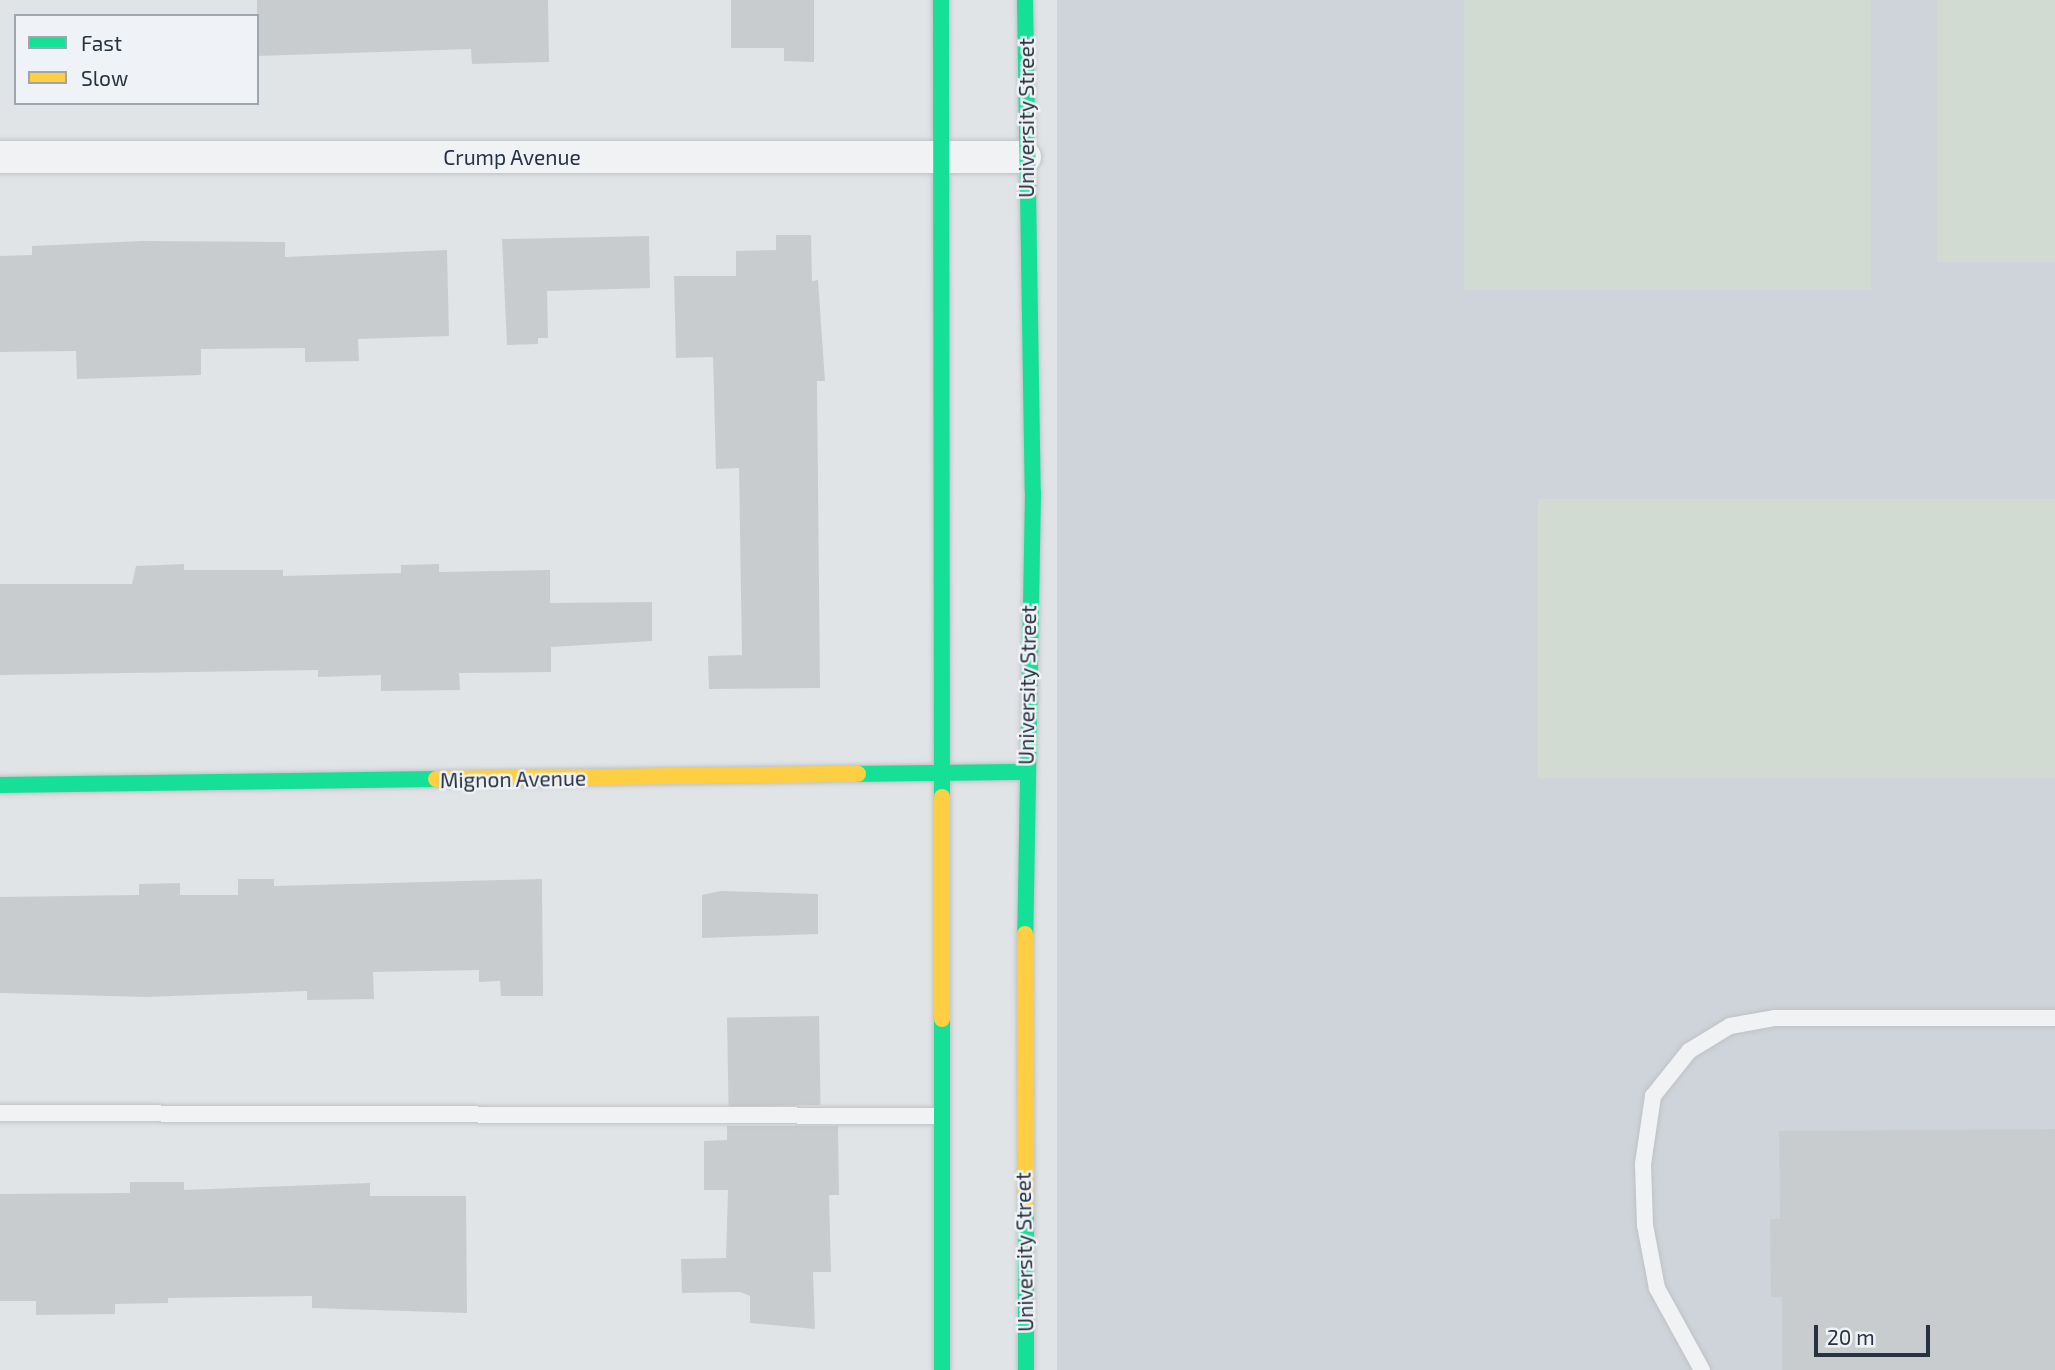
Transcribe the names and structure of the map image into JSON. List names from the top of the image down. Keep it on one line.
{"streets":{"main road":["University Street","Mignon Avenue"],"street":["Crump Avenue"]},"crossings":[["University Street","Crump Avenue"],["University Street","Mignon Avenue"]],"legend":["Fast","Slow"],"scale_bar":"20 m"}
